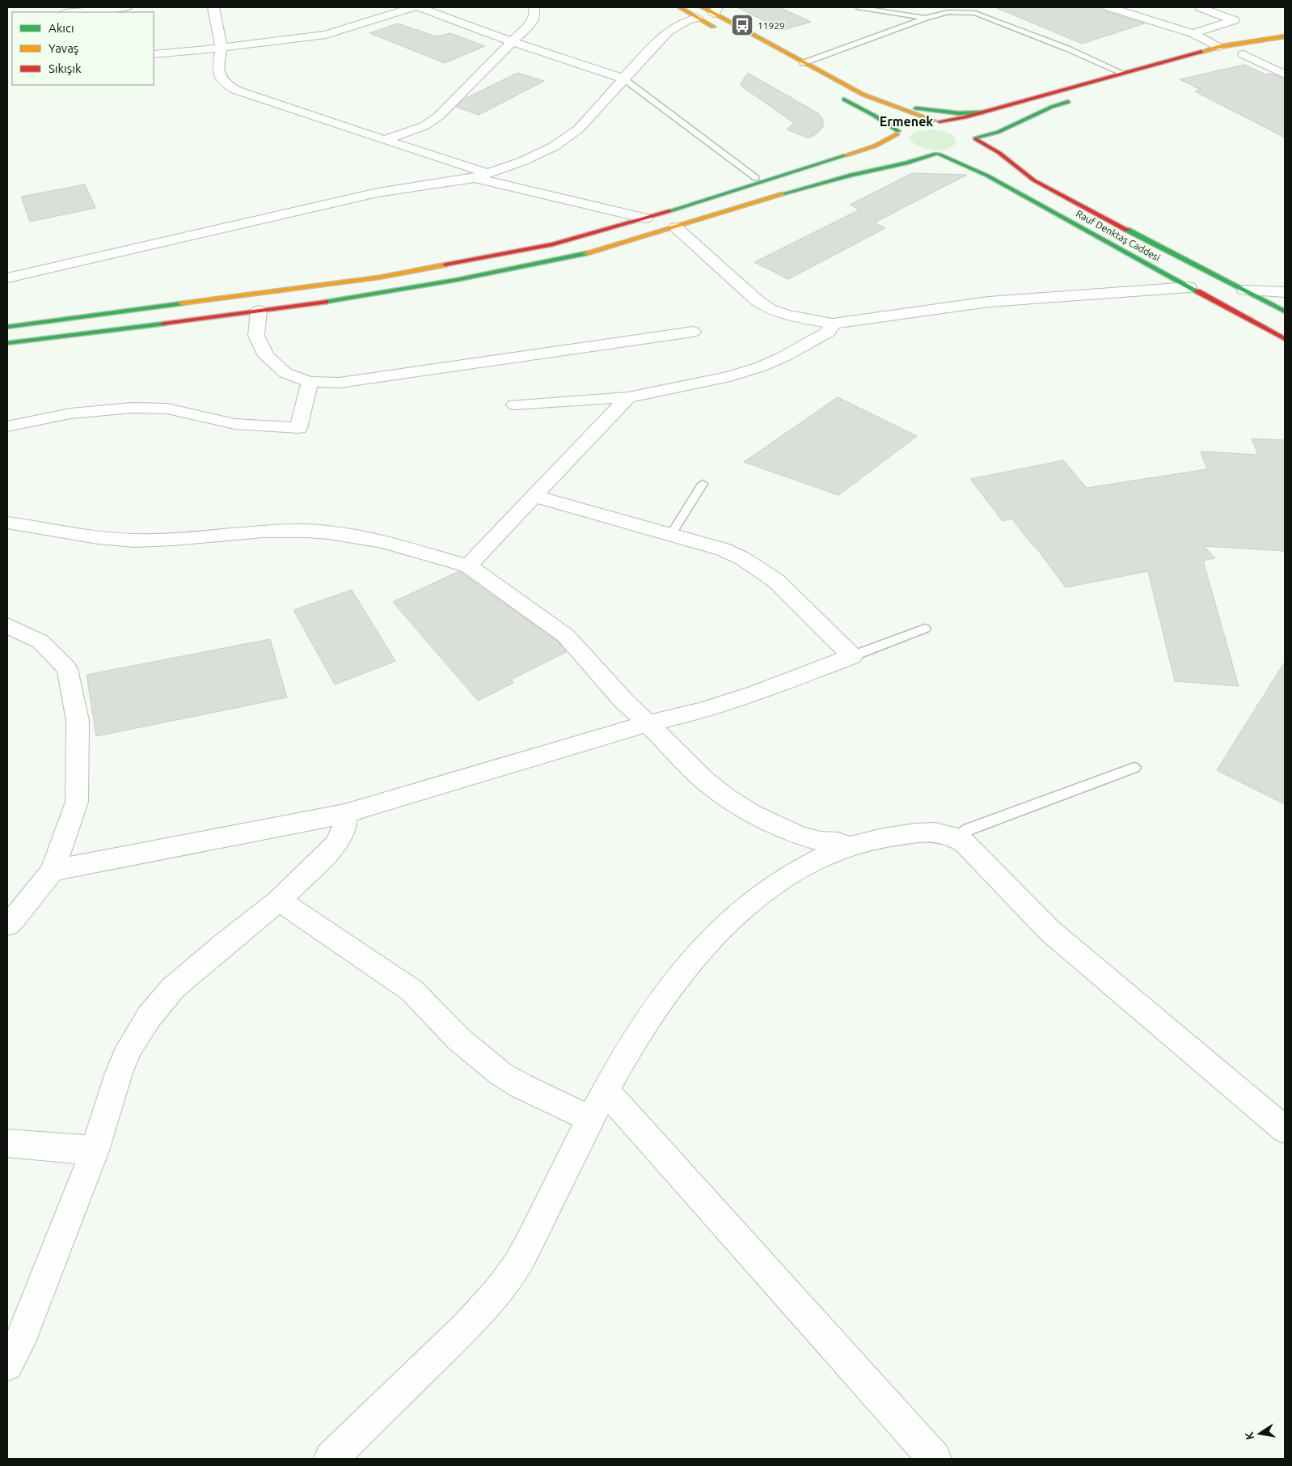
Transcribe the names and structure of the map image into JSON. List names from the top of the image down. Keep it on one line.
{"streets":{"main road":["Rauf Denktaş Caddesi"]},"districts":["Ermenek"],"places":{"bus stop":["11929"]},"legend":["Akıcı","Yavaş","Sıkışık"],"north":"left"}
